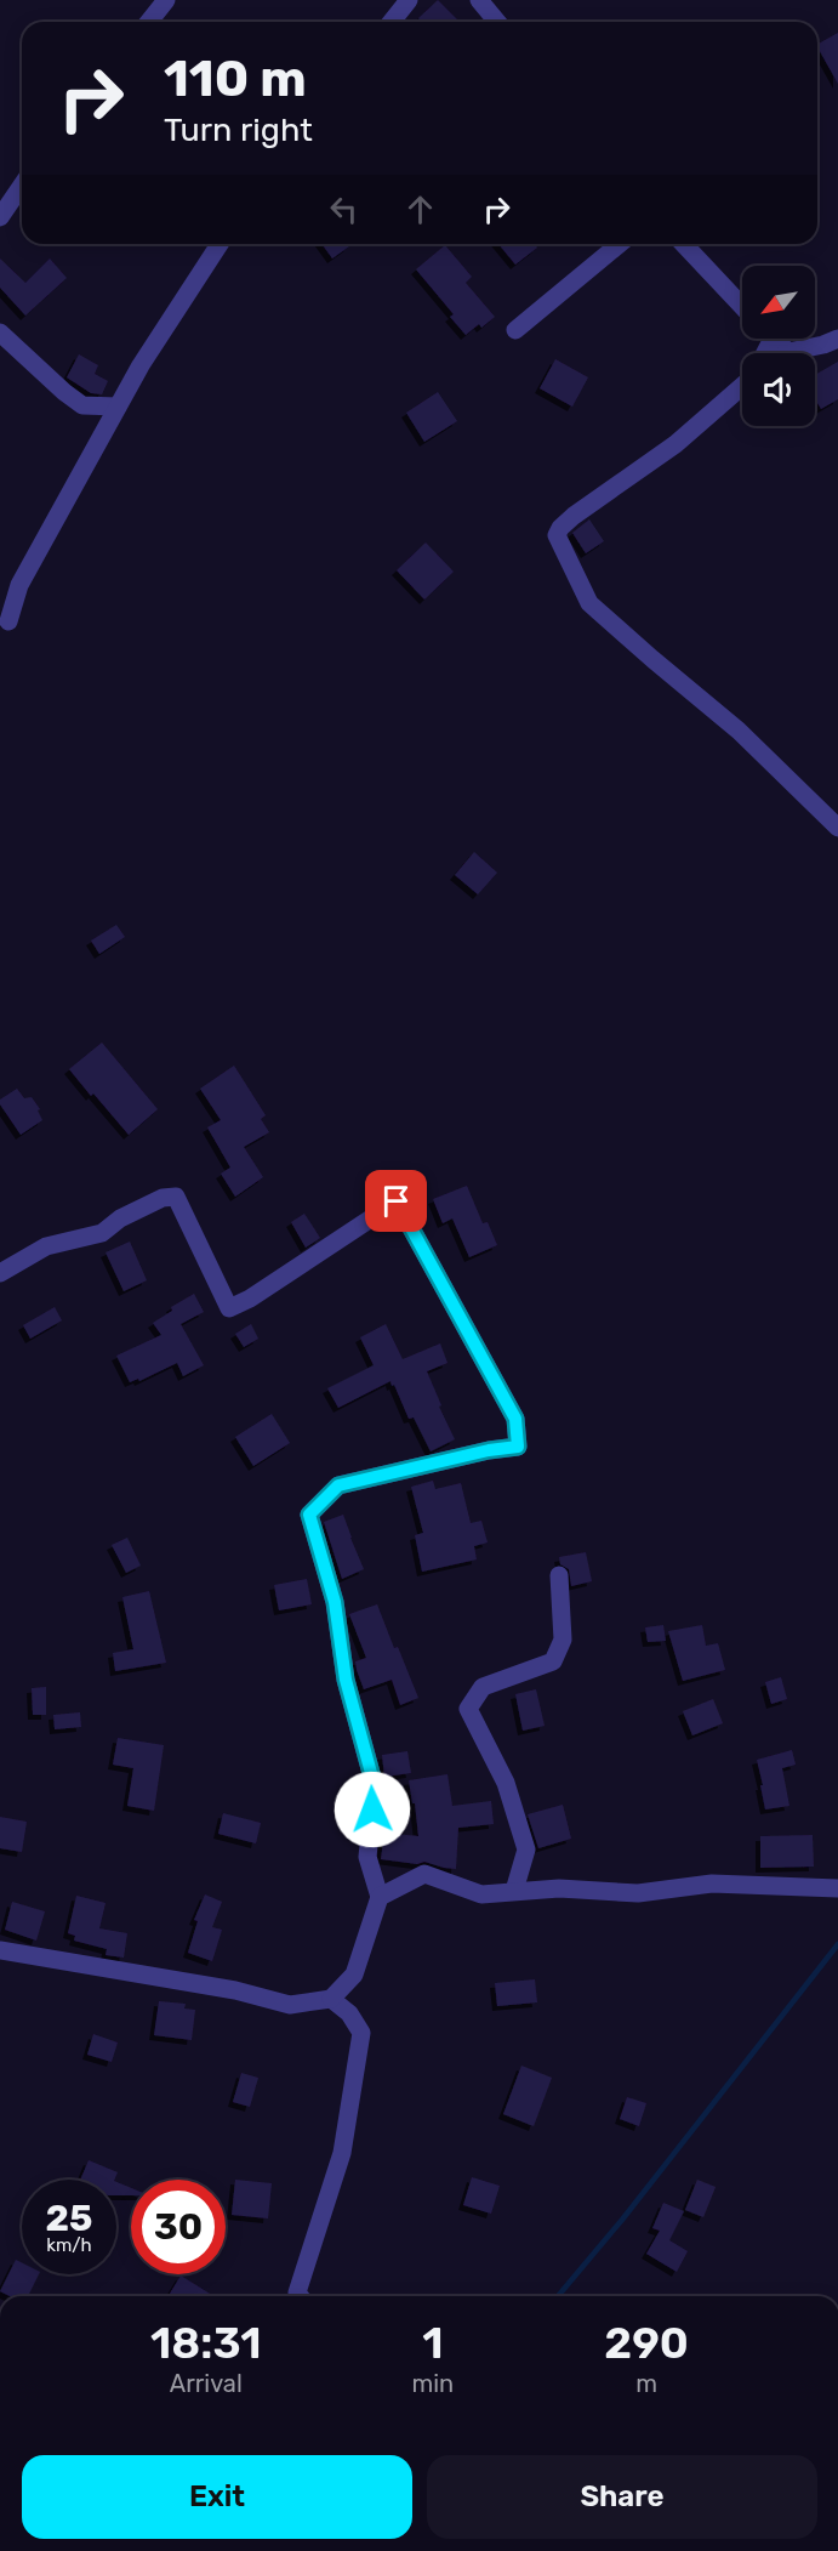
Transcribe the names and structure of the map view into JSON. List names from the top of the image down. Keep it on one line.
{"north":"bottom left","page":{"turn":["110 m","Turn right"],"speed":"25 km/h","limit":"30","eta":["18:31","Arrival","1","min","290","m"],"buttons":["Exit","Share"]}}
